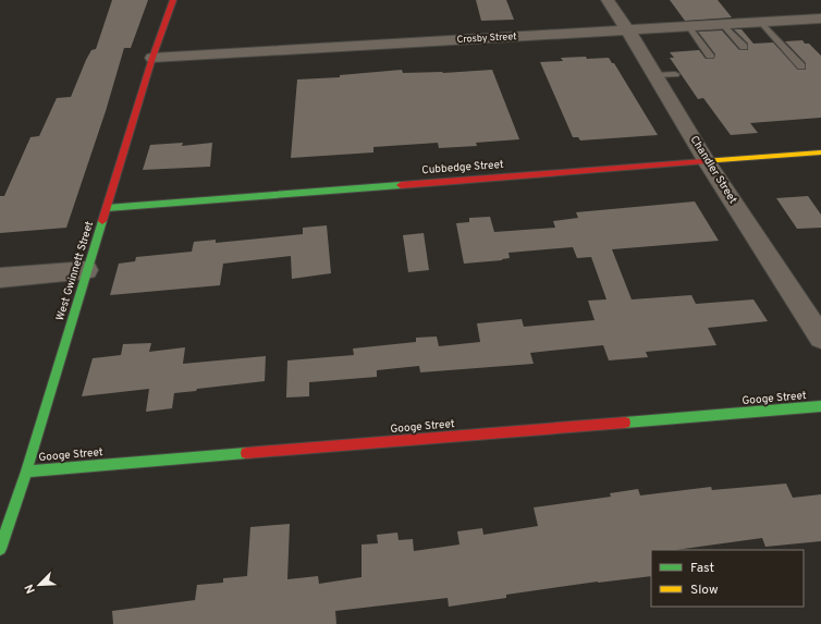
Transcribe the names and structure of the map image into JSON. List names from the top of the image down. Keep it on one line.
{"streets":{"street":["Crosby Street","Cubbedge Street","Chandler Street","West Gwinnett Street","Googe Street"]},"crossings":[["Crosby Street","Chandler Street"],["Crosby Street","West Gwinnett Street"],["Cubbedge Street","Chandler Street"],["Cubbedge Street","West Gwinnett Street"],["West Gwinnett Street","Googe Street"]],"legend":["Fast","Slow"],"north":"bottom left"}
